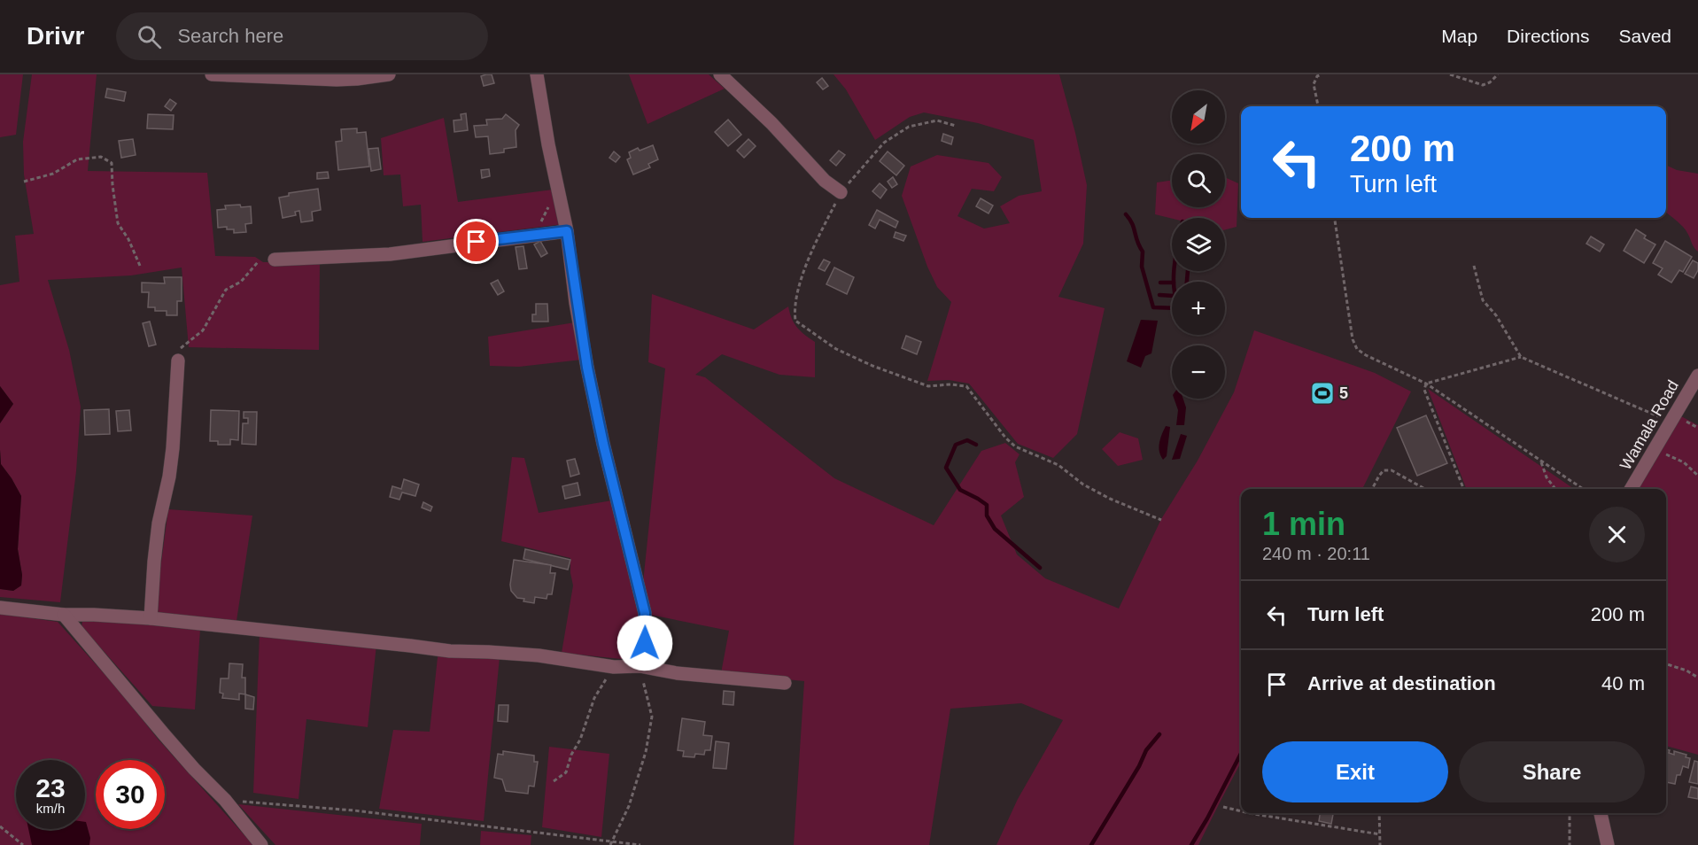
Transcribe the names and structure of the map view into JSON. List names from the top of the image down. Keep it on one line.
{"streets":{"street":["Wamala Road"]},"places":{"sports":["5"]},"north":"bottom left","page":{"header":"Drivr","search":"Search here","nav":["Map","Directions","Saved"],"map_buttons":["+","−"],"turn":["200 m","Turn left"],"heading":["1 min","240 m · 20:11"],"list":[{"name":"Turn left","value":"200 m"},{"name":"Arrive at destination","value":"40 m"}],"buttons":["Exit","Share"],"speed":"23 km/h","limit":"30"}}
